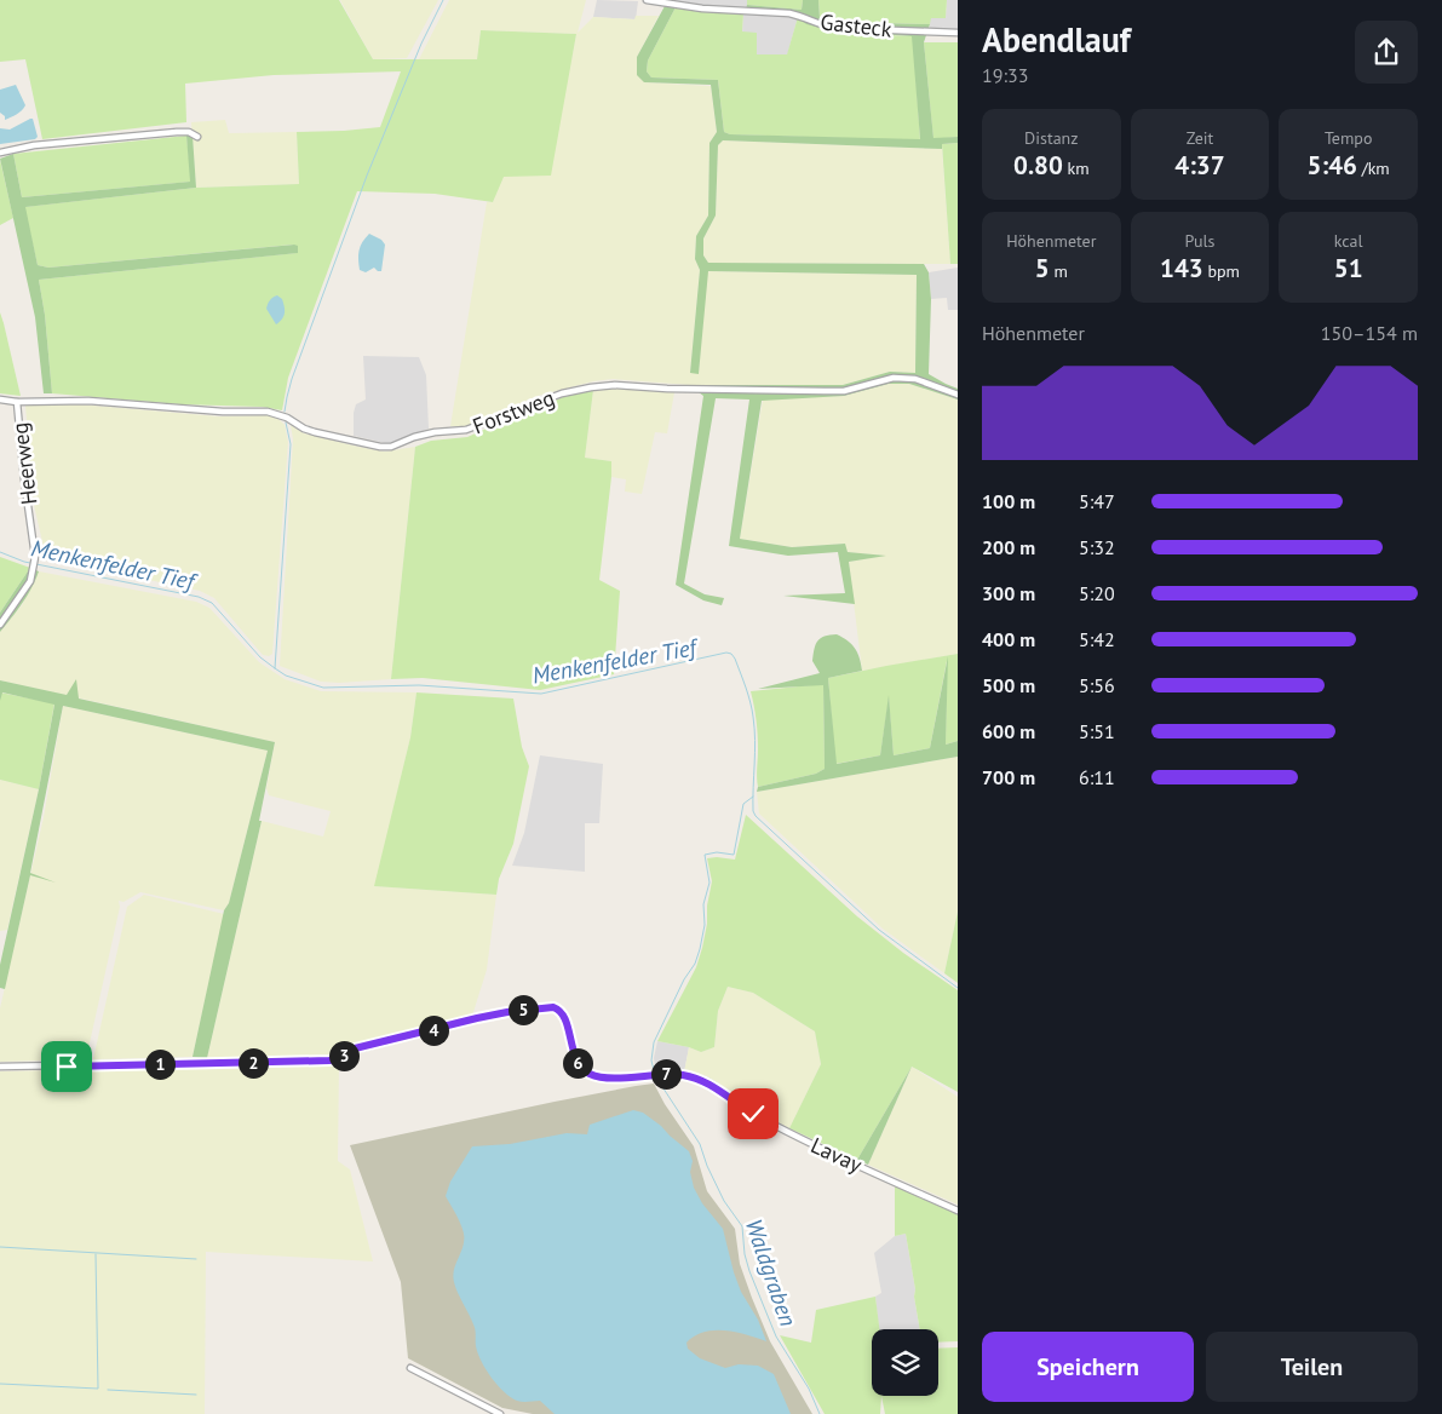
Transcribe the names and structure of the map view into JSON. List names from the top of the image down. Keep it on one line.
{"streets":{"street":["Gasteck","Forstweg","Heerweg","Lavay"]},"crossings":[["Forstweg","Heerweg"]],"water":["Menkenfelder Tief","Waldgraben"],"page":{"heading":["Abendlauf","19:33"],"stats":[["Distanz","0.80 km"],["Zeit","4:37"],["Tempo","5:46 /km"],["Höhenmeter","5 m"],["Puls","143 bpm"],["kcal","51"]],"chart":["Höhenmeter","150–154 m"],"list":[{"name":"100 m","note":"5:47"},{"name":"200 m","note":"5:32"},{"name":"300 m","note":"5:20"},{"name":"400 m","note":"5:42"},{"name":"500 m","note":"5:56"},{"name":"600 m","note":"5:51"},{"name":"700 m","note":"6:11"}],"pins":["5","4","3","2","6","1","7"],"buttons":["Speichern","Teilen"]}}
